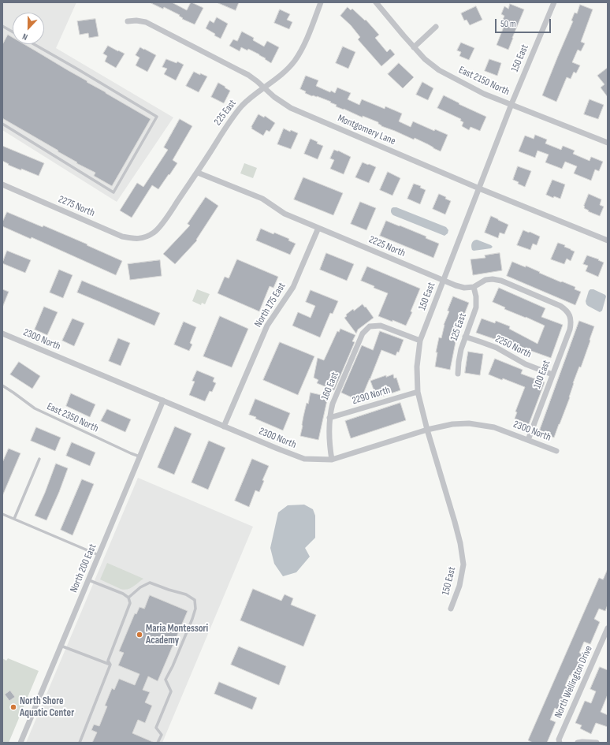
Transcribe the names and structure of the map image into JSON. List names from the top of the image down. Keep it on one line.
{"streets":{"street":["150 East","East 2150 North","225 East","Montgomery Lane","2275 North","2225 North","North 175 East","125 East","2300 North","2250 North","100 East","160 East","2290 North","North 200 East","North Wellington Drive"],"lane":["East 2350 North"]},"crossings":[["150 East","East 2150 North"],["150 East","Montgomery Lane"],["150 East","2225 North"],["150 East","2300 North"],["150 East","160 East"],["150 East","2290 North"],["225 East","Montgomery Lane"],["225 East","2275 North"],["225 East","2225 North"],["2225 North","North 175 East"],["2225 North","125 East"],["2225 North","100 East"],["North 175 East","2300 North"],["125 East","2250 North"],["2300 North","100 East"],["2300 North","160 East"],["2300 North","North 200 East"],["2250 North","100 East"],["160 East","2290 North"],["East 2350 North","North 200 East"]],"places":["Maria Montessori Academy","North Shore Aquatic Center"],"scale_bar":"50 m","north":"bottom"}
